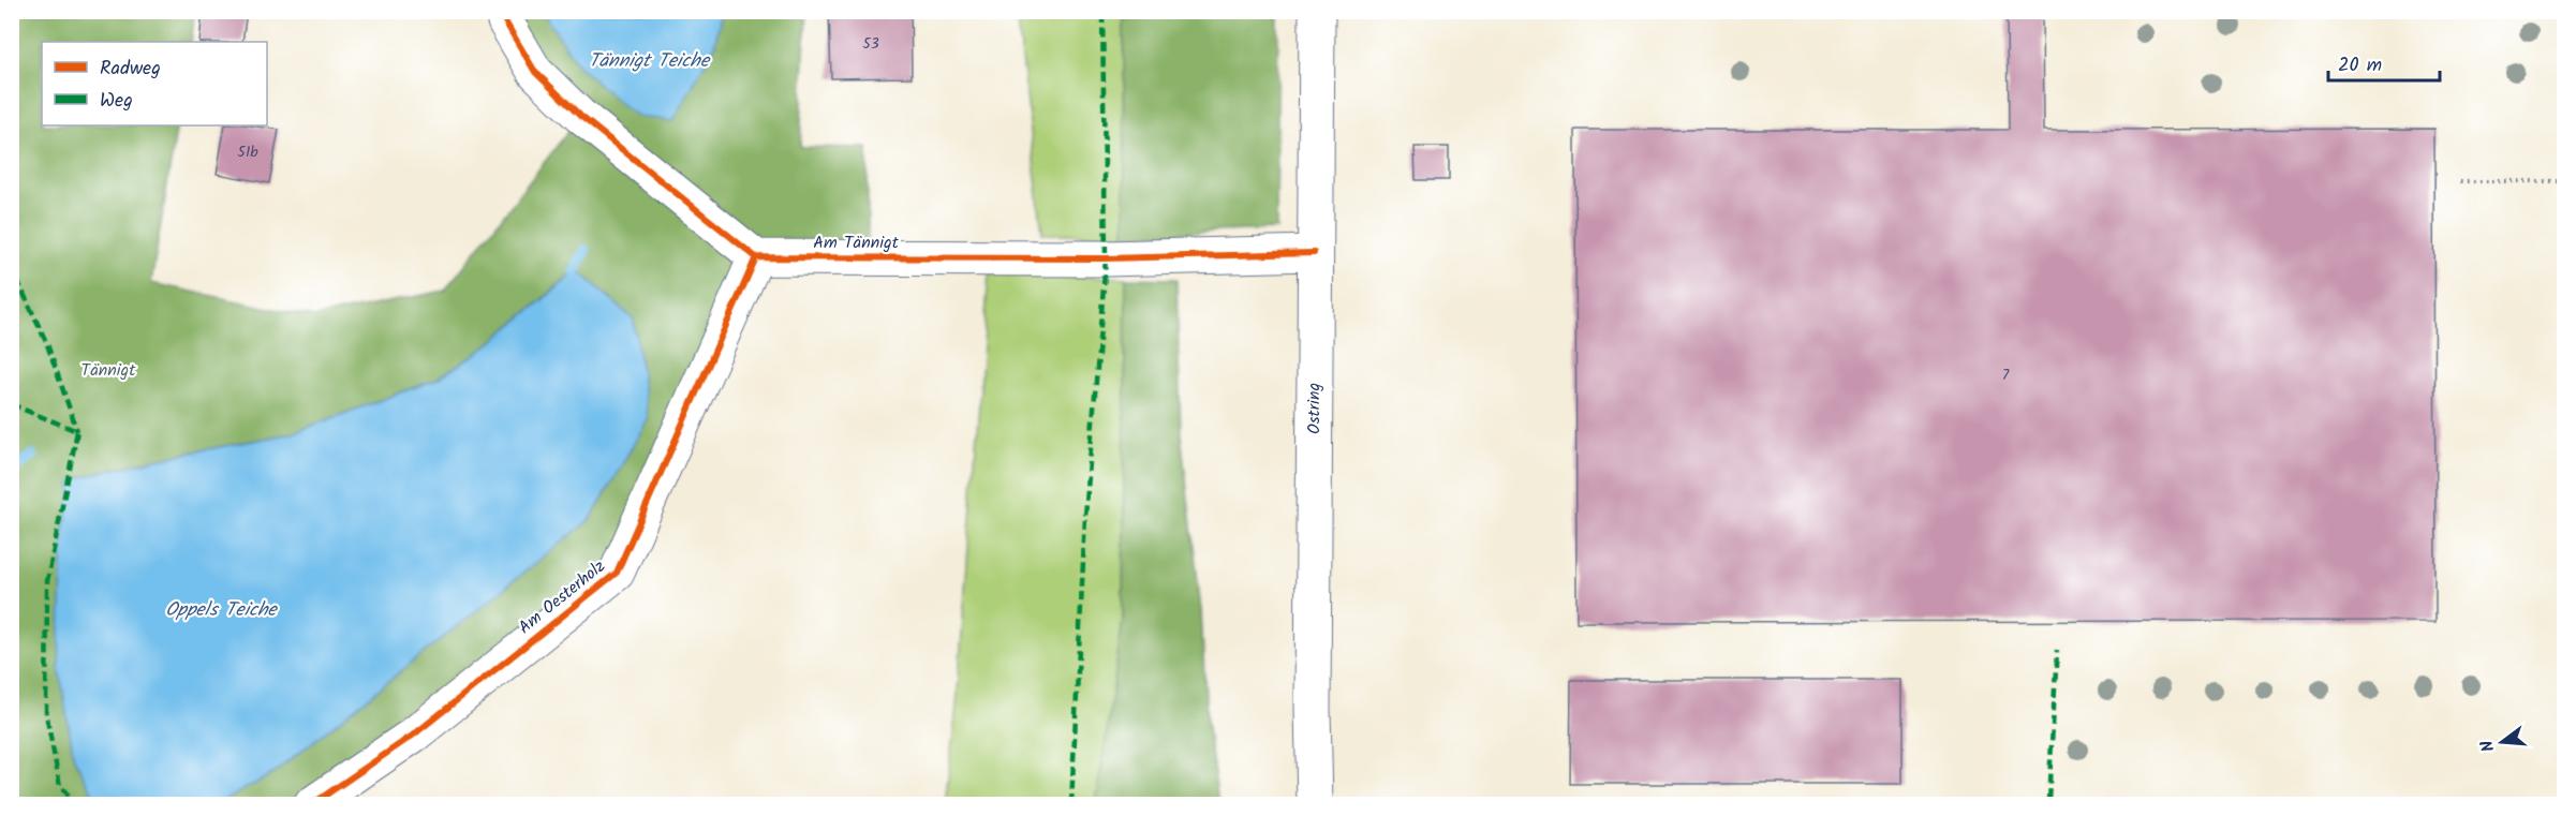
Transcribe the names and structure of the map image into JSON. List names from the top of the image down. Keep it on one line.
{"streets":{"street":["Am Tännigt","Ostring","Am Oesterholz"]},"crossings":[["Am Tännigt","Ostring"],["Am Tännigt","Am Oesterholz"]],"water":["Tännigt Teiche","Oppels Teiche"],"parks":["Tännigt"],"house_numbers":["53","51b","7"],"legend":["Radweg","Weg"],"scale_bar":"20 m","north":"left"}
